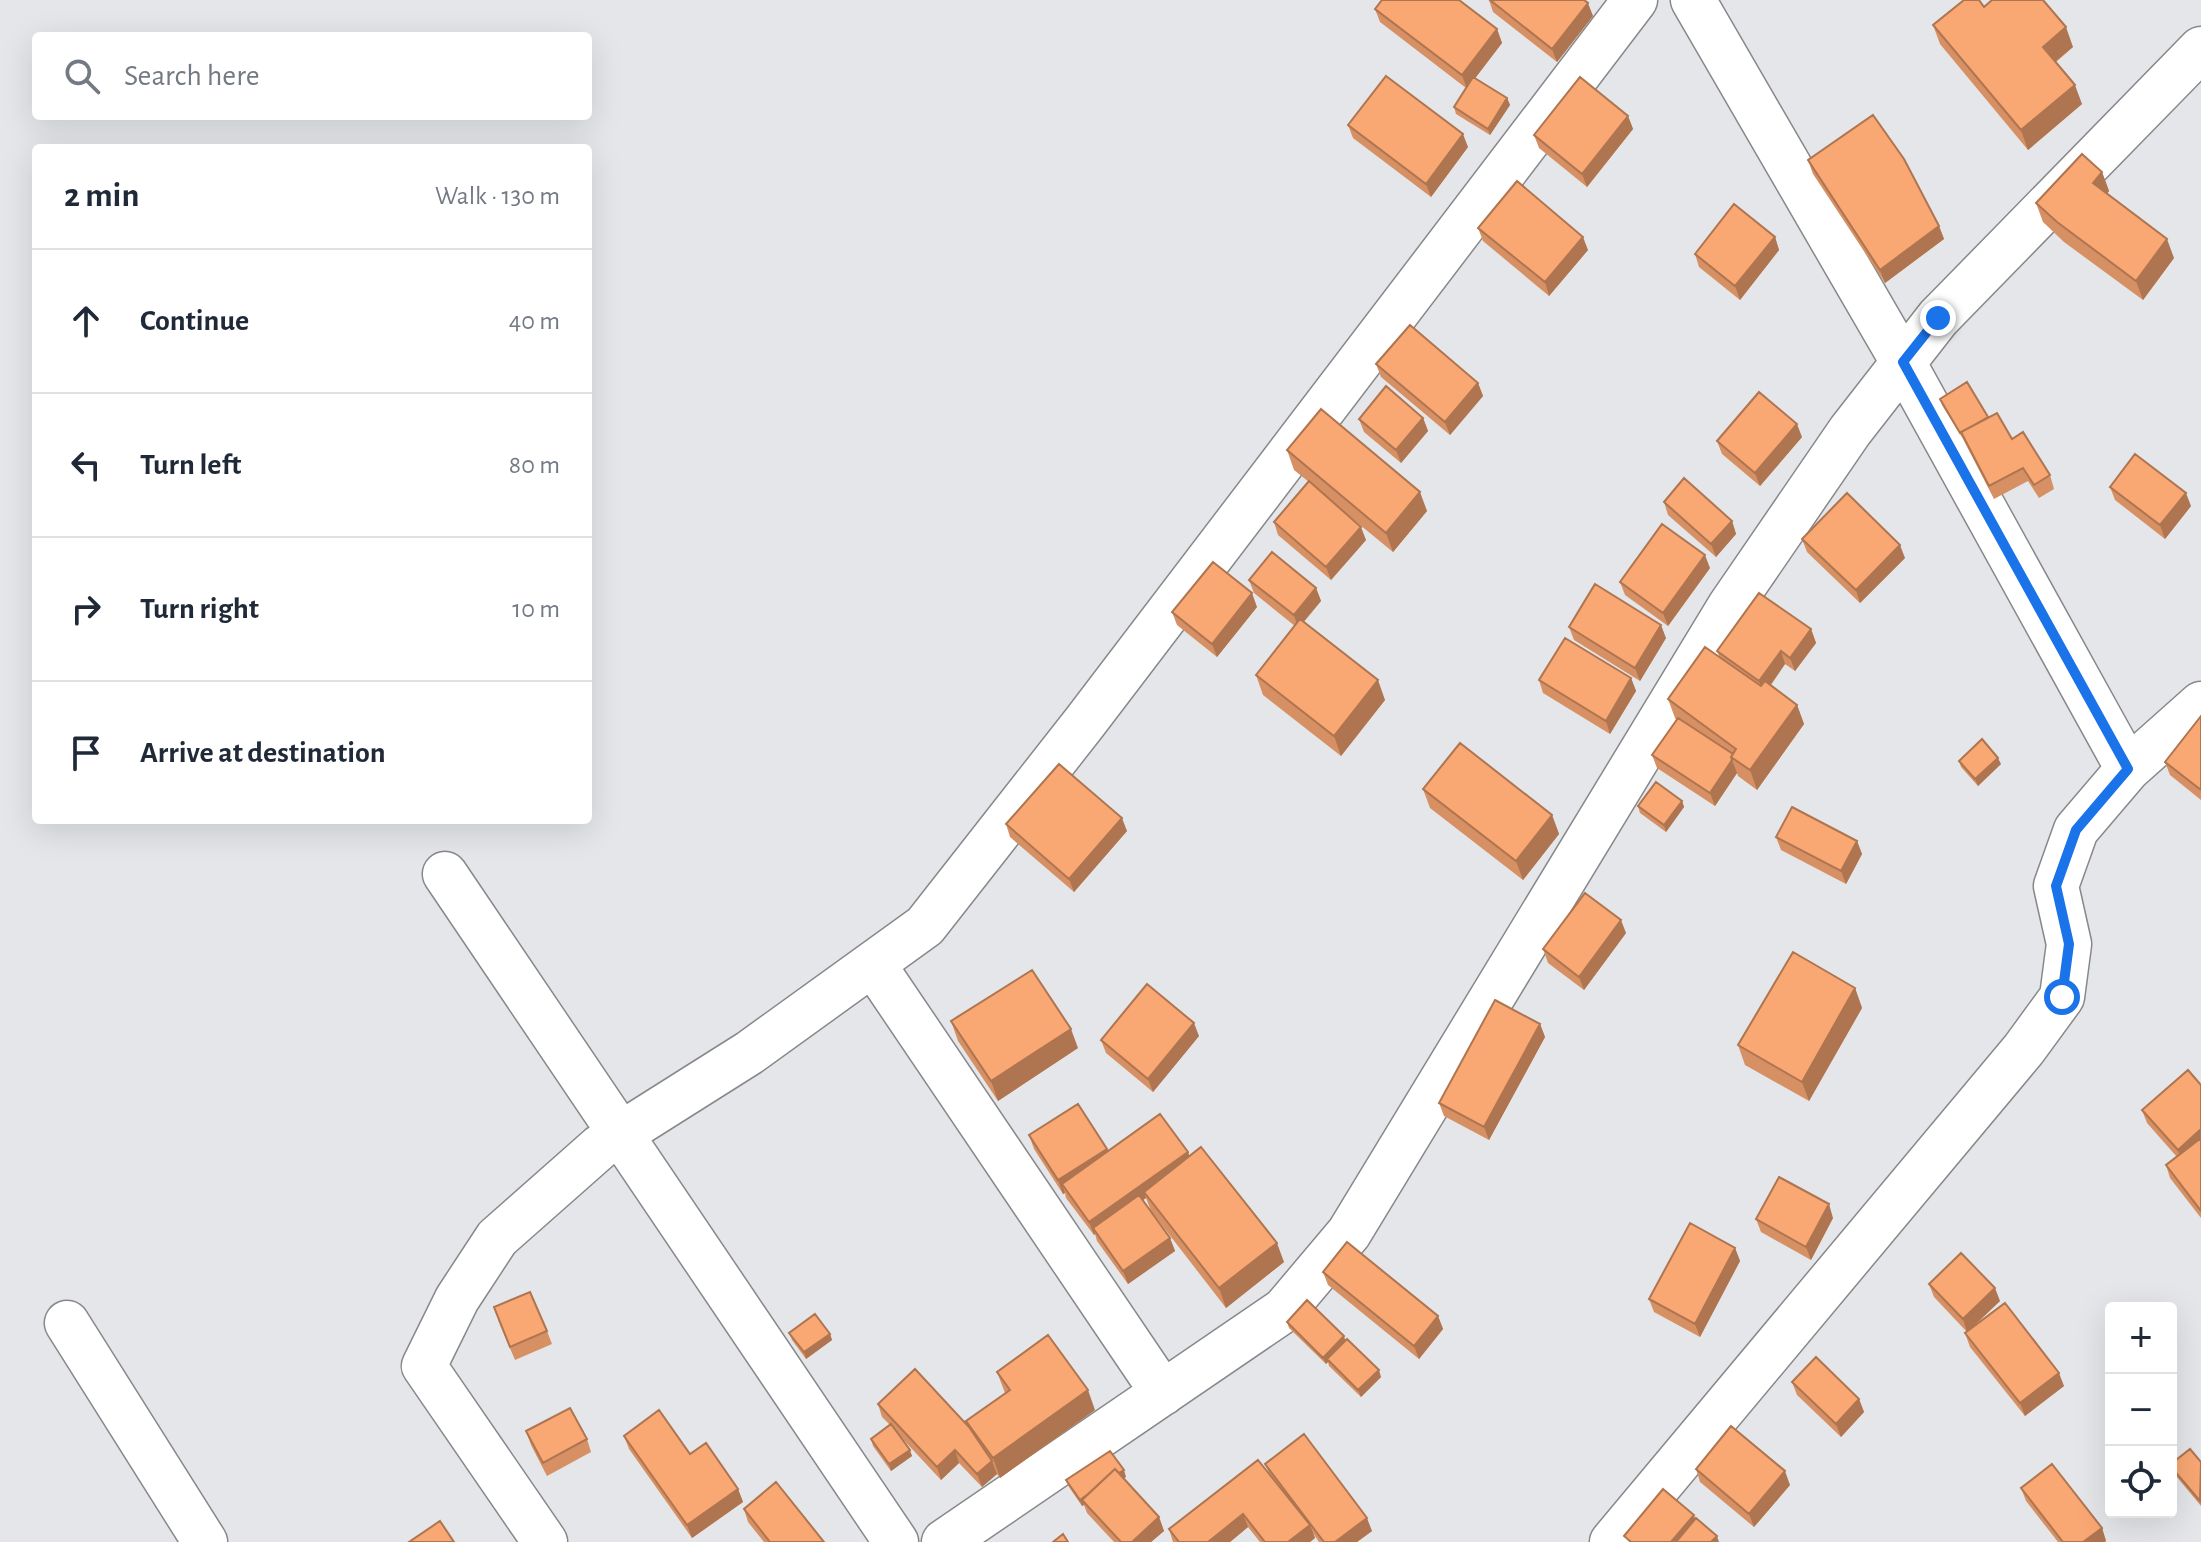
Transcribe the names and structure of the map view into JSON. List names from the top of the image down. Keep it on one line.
{"page":{"search":"Search here","heading":["2 min","Walk · 130 m"],"list":[["Continue","40 m"],["Turn left","80 m"],["Turn right","10 m"],"Arrive at destination"],"map_buttons":["+","−"]}}
